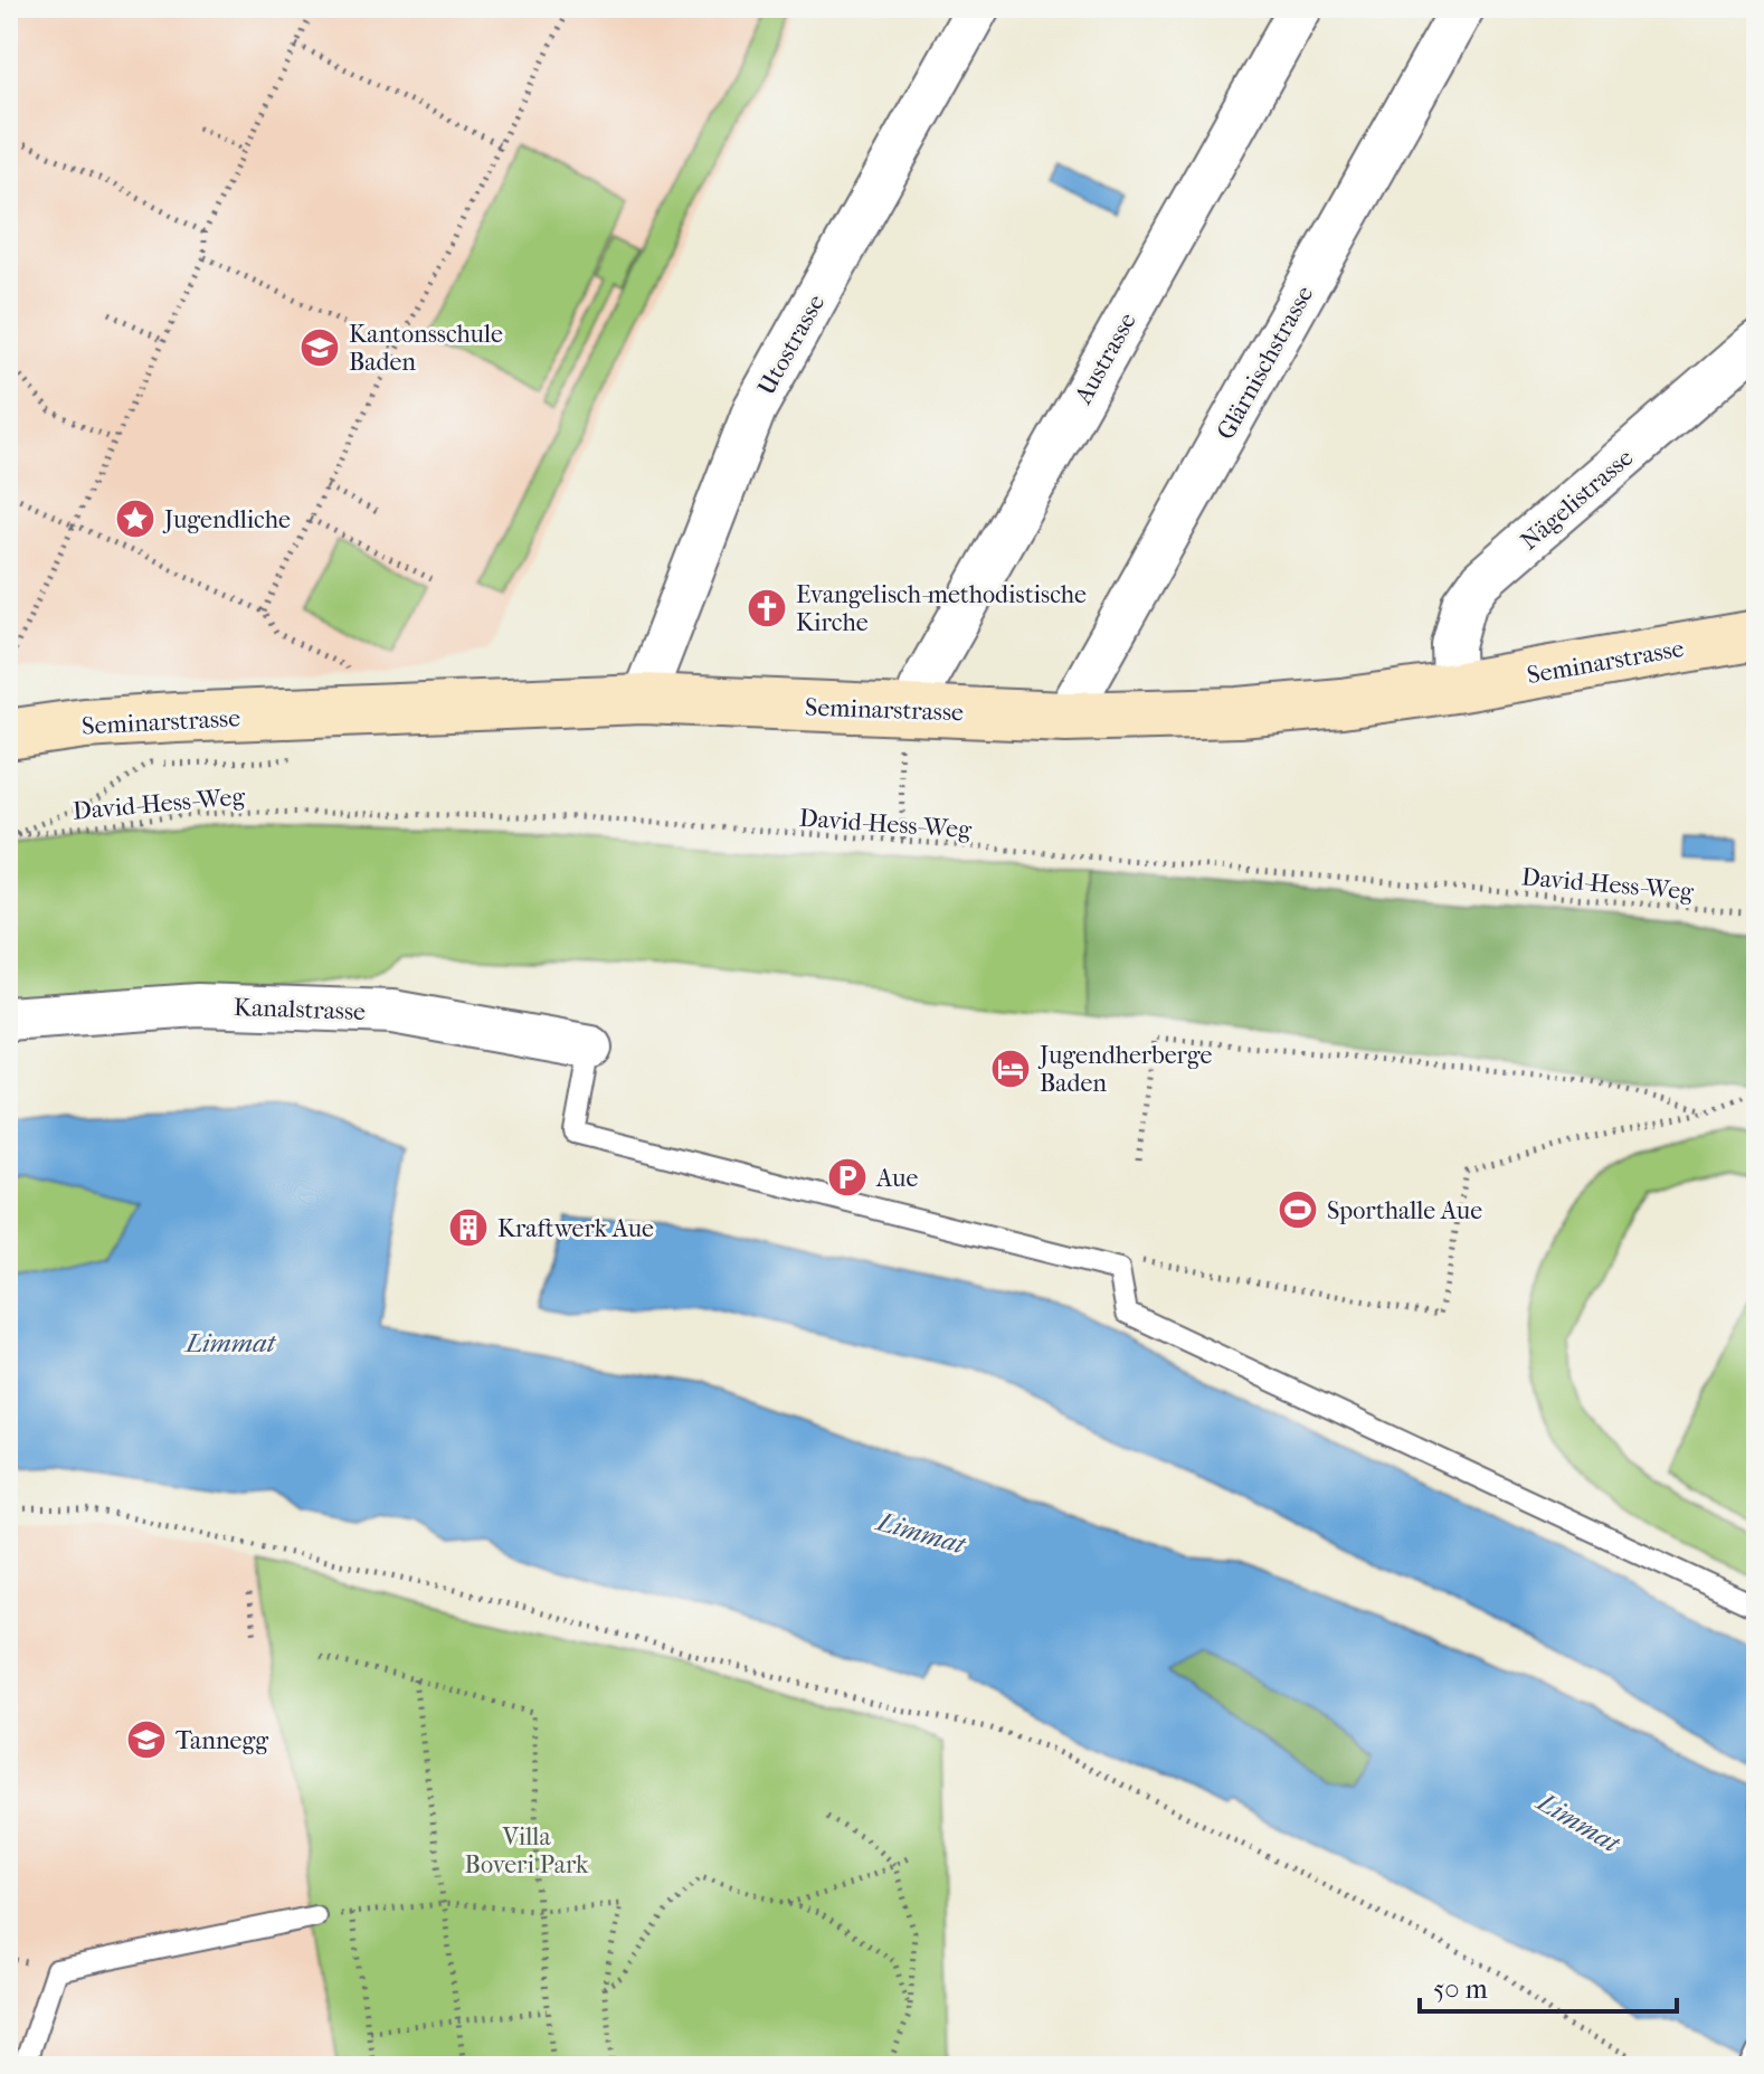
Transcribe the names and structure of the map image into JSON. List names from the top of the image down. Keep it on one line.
{"streets":{"main road":["Seminarstrasse"],"street":["Utostrasse","Austrasse","Glärnischstrasse","Nägelistrasse","Kanalstrasse"],"path":["David-Hess-Weg"]},"crossings":[["Utostrasse","Seminarstrasse"],["Austrasse","Seminarstrasse"],["Glärnischstrasse","Seminarstrasse"],["Nägelistrasse","Seminarstrasse"]],"water":["Limmat"],"parks":["Villa Boveri Park"],"places":{"school or university":["Kantonsschule Baden","Tannegg"],"place":["Jugendliche"],"church":["Evangelisch-methodistische Kirche"],"hotel":["Jugendherberge Baden"],"parking":["Aue"],"sports":["Sporthalle Aue"],"building":["Kraftwerk Aue"]},"scale_bar":"50 m"}
